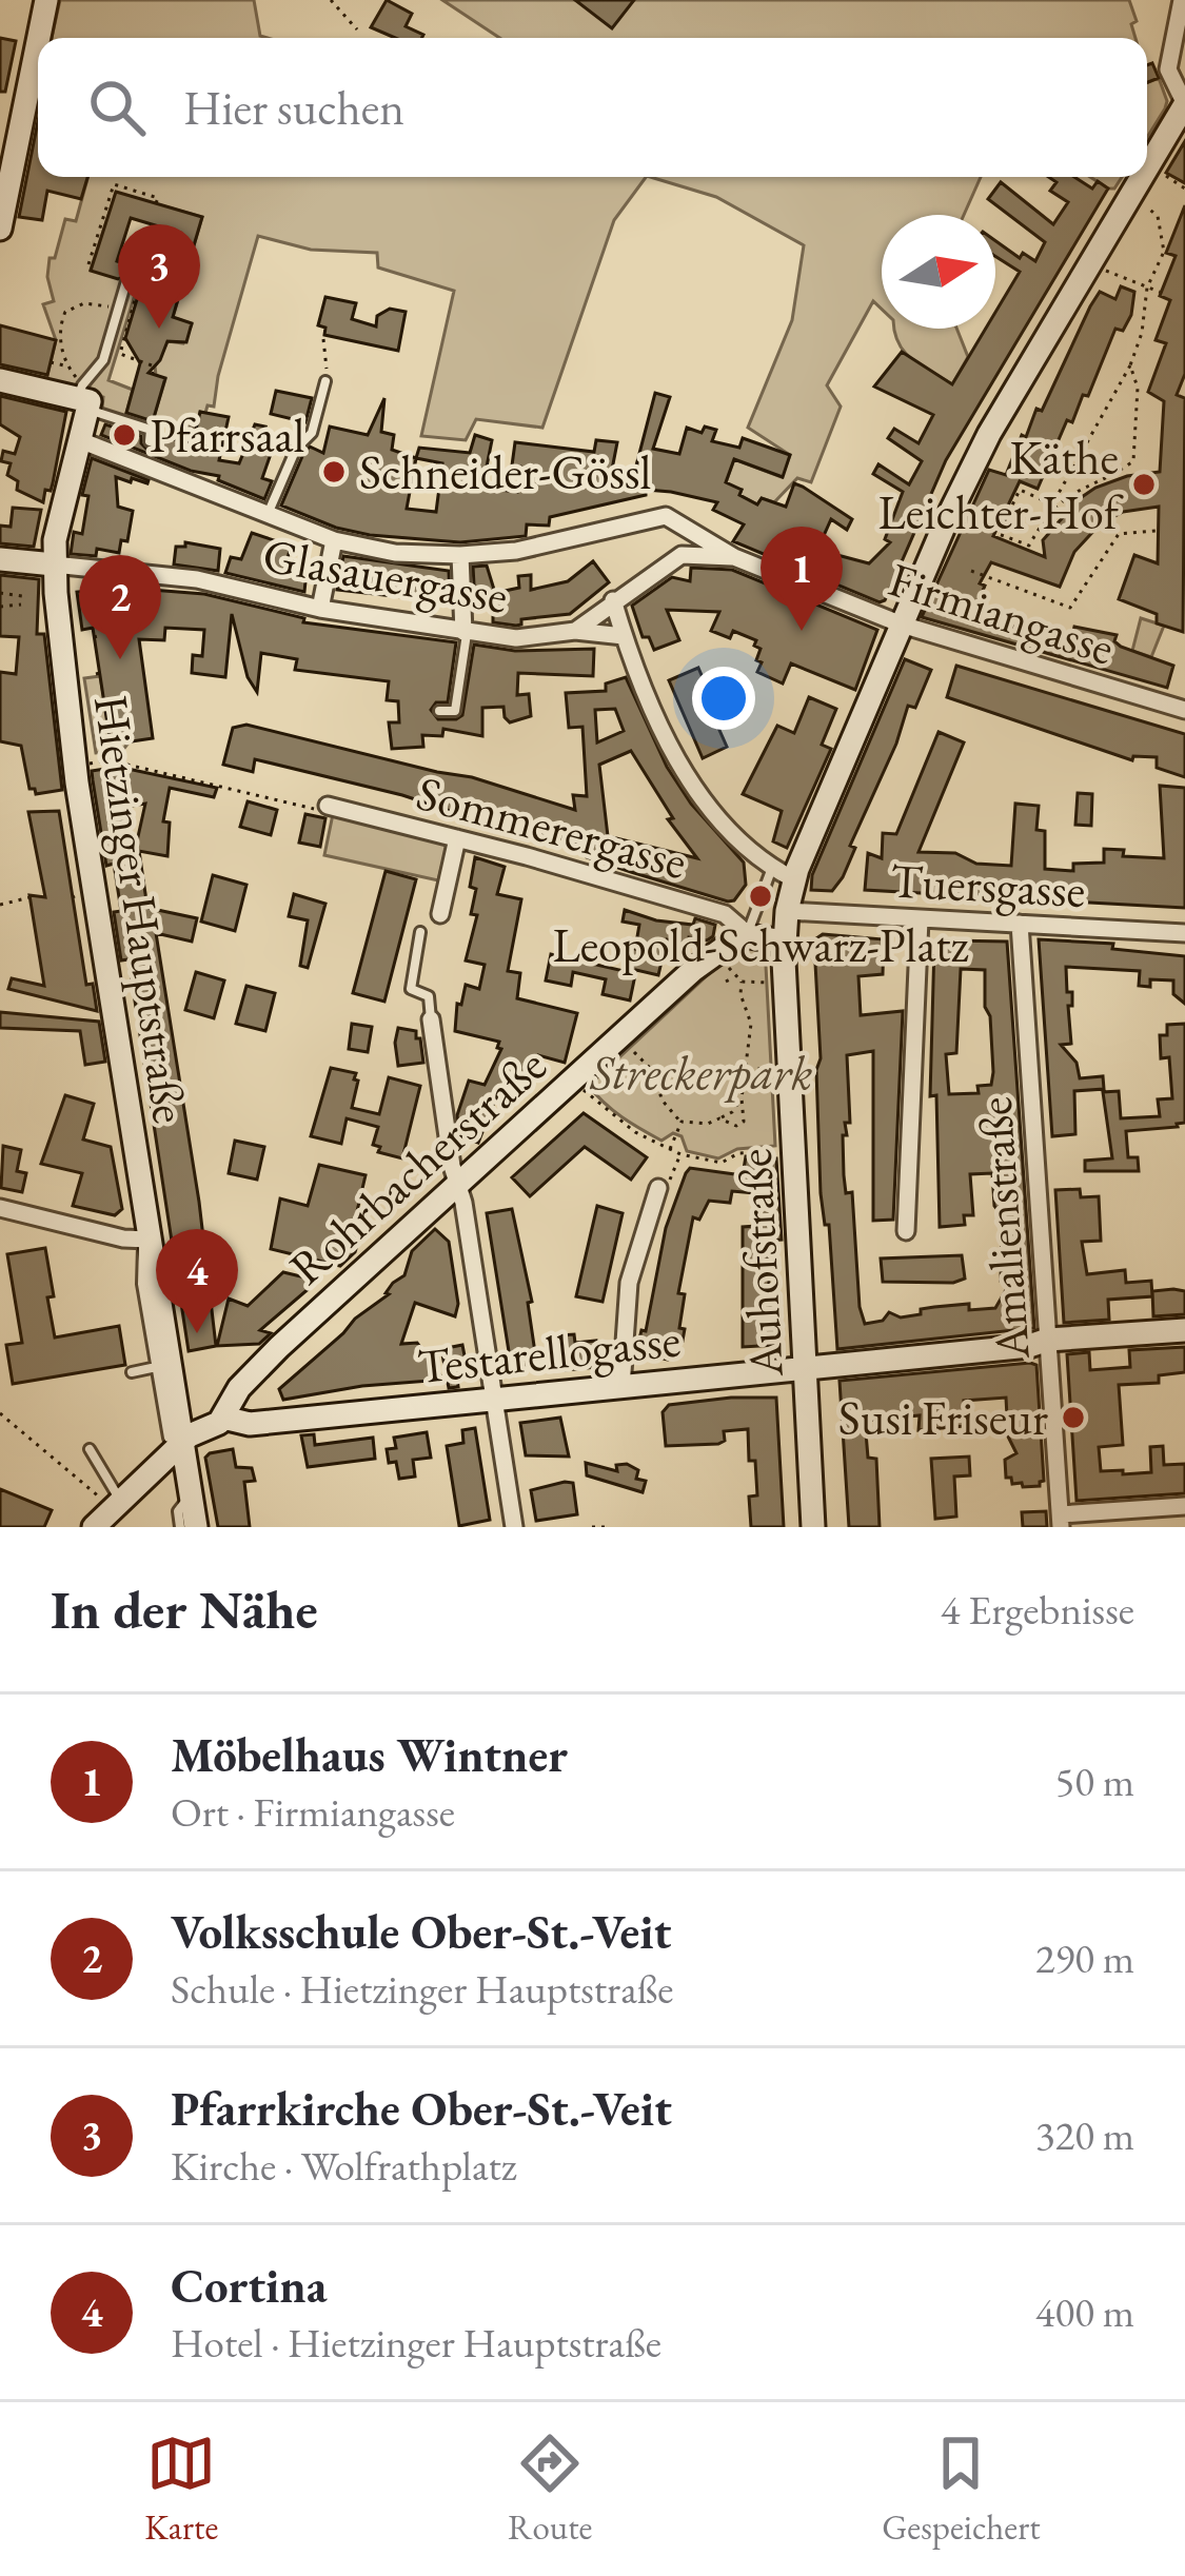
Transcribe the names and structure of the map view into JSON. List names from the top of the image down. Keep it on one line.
{"streets":{"street":["Glasauergasse","Firmiangasse","Sommerergasse","Tuersgasse","Hietzinger Hauptstraße","Rohrbacherstraße","Amalienstraße","Auhofstraße","Testarellogasse"]},"crossings":[["Glasauergasse","Hietzinger Hauptstraße"],["Firmiangasse","Auhofstraße"],["Sommerergasse","Rohrbacherstraße"],["Tuersgasse","Amalienstraße"],["Tuersgasse","Auhofstraße"],["Hietzinger Hauptstraße","Rohrbacherstraße"],["Rohrbacherstraße","Testarellogasse"],["Amalienstraße","Testarellogasse"],["Auhofstraße","Testarellogasse"]],"parks":["Streckerpark"],"places":["Pfarrsaal","Schneider-Gössl","Käthe Leichter-Hof","Leopold-Schwarz-Platz","Susi Friseur"],"north":"right","page":{"search":"Hier suchen","pins":["3","1","2","4"],"heading":["In der Nähe","4 Ergebnisse"],"list":[{"mark":"1","name":"Möbelhaus Wintner","note":"Ort · Firmiangasse","value":"50 m"},{"mark":"2","name":"Volksschule Ober-St.-Veit","note":"Schule · Hietzinger Hauptstraße","value":"290 m"},{"mark":"3","name":"Pfarrkirche Ober-St.-Veit","note":"Kirche · Wolfrathplatz","value":"320 m"},{"mark":"4","name":"Cortina","note":"Hotel · Hietzinger Hauptstraße","value":"400 m"}],"nav":["Karte","Route","Gespeichert"]}}
